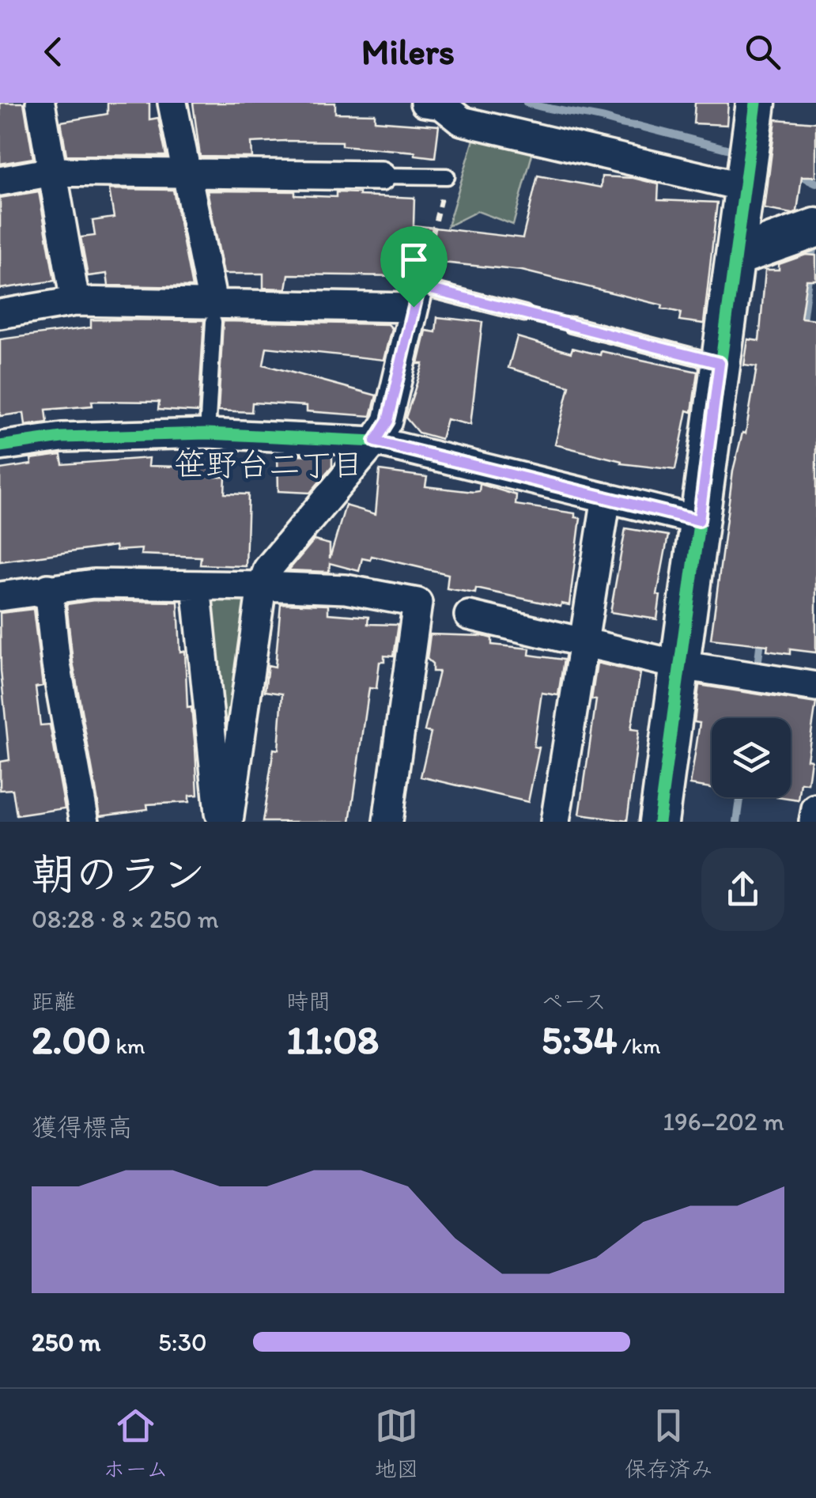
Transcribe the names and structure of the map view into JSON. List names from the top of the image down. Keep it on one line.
{"districts":["笹野台二丁目"],"page":{"header":"Milers","heading":["朝のラン","08:28 · 8 × 250 m"],"stats":[["距離","2.00 km"],["時間","11:08"],["ペース","5:34 /km"]],"chart":["獲得標高","196–202 m"],"list":[{"name":"250 m","note":"5:30"}],"tabs":["ホーム","地図","保存済み"]}}
